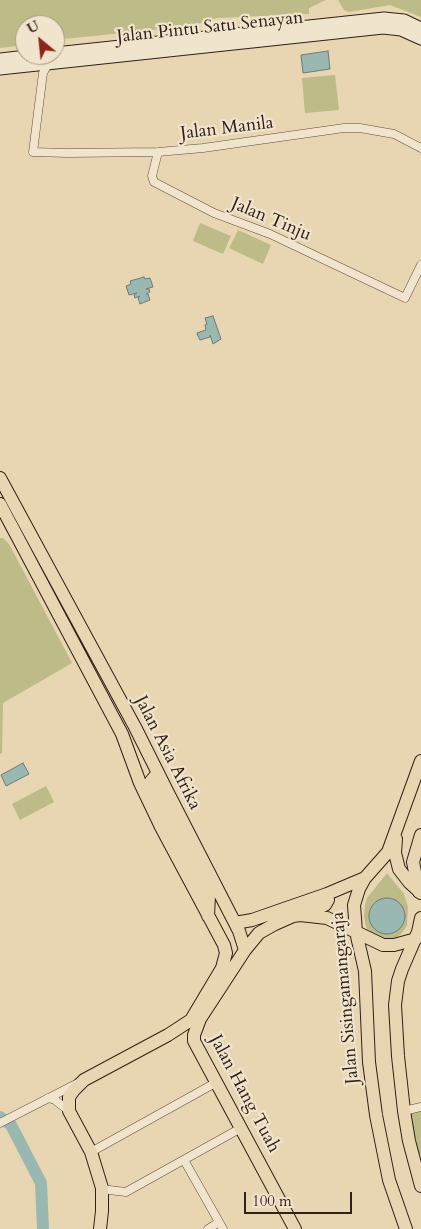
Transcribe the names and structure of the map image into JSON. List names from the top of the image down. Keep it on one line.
{"streets":{"main road":["Jalan Pintu Satu Senayan","Jalan Asia Afrika","Jalan Sisingamangaraja","Jalan Hang Tuah"],"street":["Jalan Manila","Jalan Tinju"]},"crossings":[["Jalan Manila","Jalan Tinju"]],"scale_bar":"100 m","north":"top left"}
